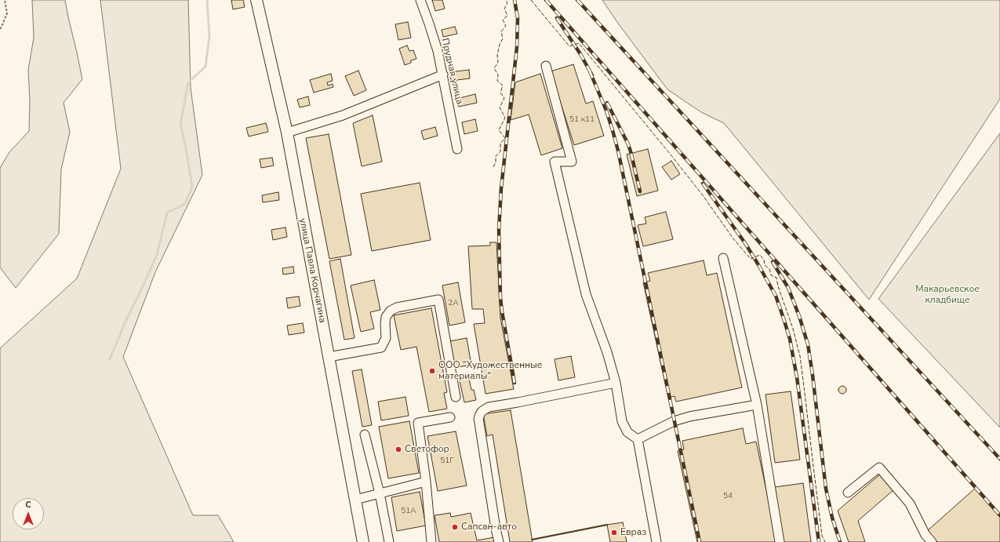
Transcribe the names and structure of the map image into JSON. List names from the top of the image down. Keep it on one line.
{"streets":{"main road":["улица Павла Корчагина"],"street":["Прудная улица"]},"parks":["Макарьевское кладбище"],"places":["ООО \"Художественные материалы\"","Светофор","Сапсан-авто","Евраз"],"house_numbers":["51 к11","2А","51Г","54","51А"],"north":"top"}
